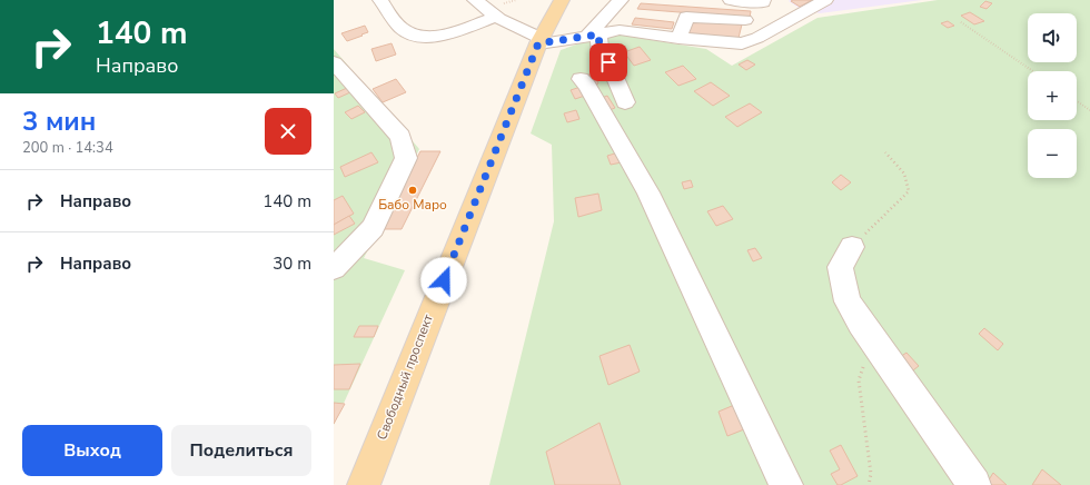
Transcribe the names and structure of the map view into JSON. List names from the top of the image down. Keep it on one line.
{"streets":{"main road":["Свободный проспект"]},"places":["Бабо Маро"],"page":{"turn":["140 m","Направо"],"map_buttons":["+","−"],"heading":["3 мин","200 m · 14:34"],"list":[{"name":"Направо","value":"140 m"},{"name":"Направо","value":"30 m"}],"buttons":["Выход","Поделиться"]}}
